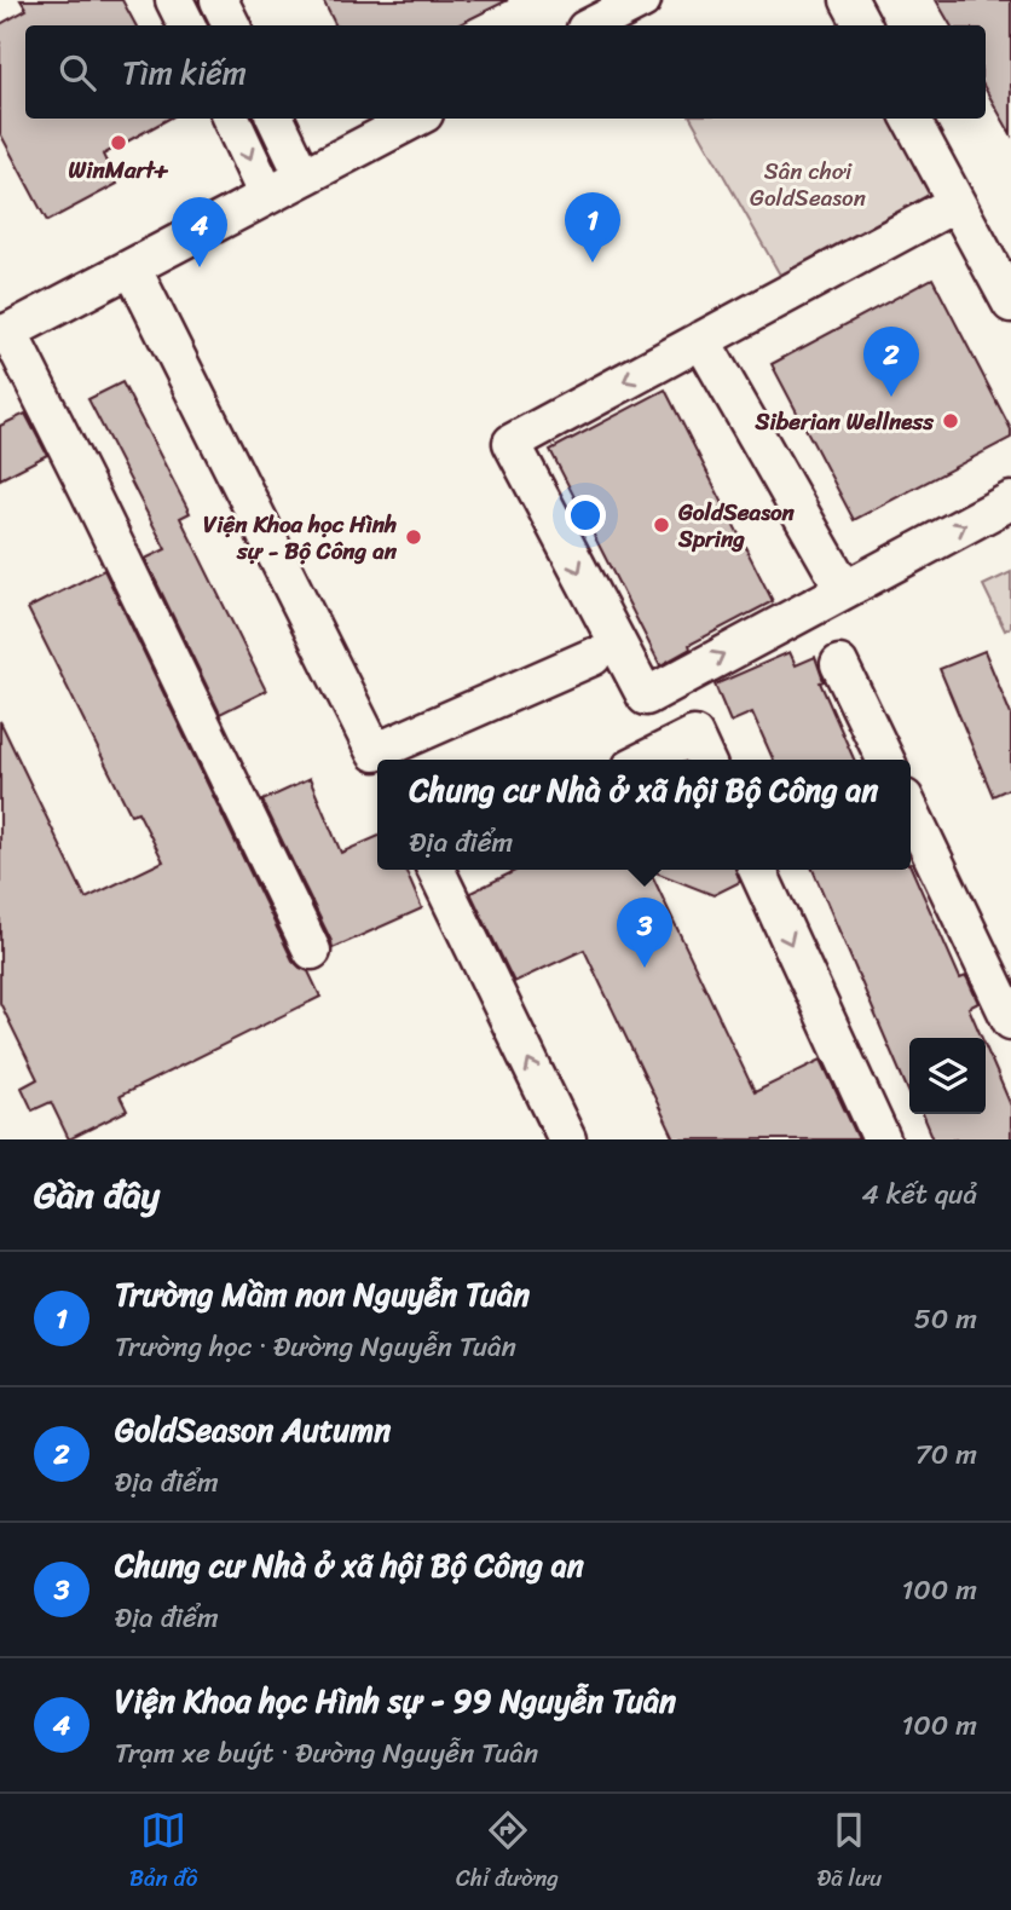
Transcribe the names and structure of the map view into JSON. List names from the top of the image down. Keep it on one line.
{"parks":["Sân chơi GoldSeason"],"places":["WinMart+","Siberian Wellness","GoldSeason Spring","Viện Khoa học Hình sự - Bộ Công an"],"page":{"search":"Tìm kiếm","pins":["1","4","2","3"],"popup":["Chung cư Nhà ở xã hội Bộ Công an","Địa điểm"],"heading":["Gần đây","4 kết quả"],"list":[{"mark":"1","name":"Trường Mầm non Nguyễn Tuân","note":"Trường học · Đường Nguyễn Tuân","value":"50 m"},{"mark":"2","name":"GoldSeason Autumn","note":"Địa điểm","value":"70 m"},{"mark":"3","name":"Chung cư Nhà ở xã hội Bộ Công an","note":"Địa điểm","value":"100 m"},{"mark":"4","name":"Viện Khoa học Hình sự - 99 Nguyễn Tuân","note":"Trạm xe buýt · Đường Nguyễn Tuân","value":"100 m"}],"nav":["Bản đồ","Chỉ đường","Đã lưu"]}}
